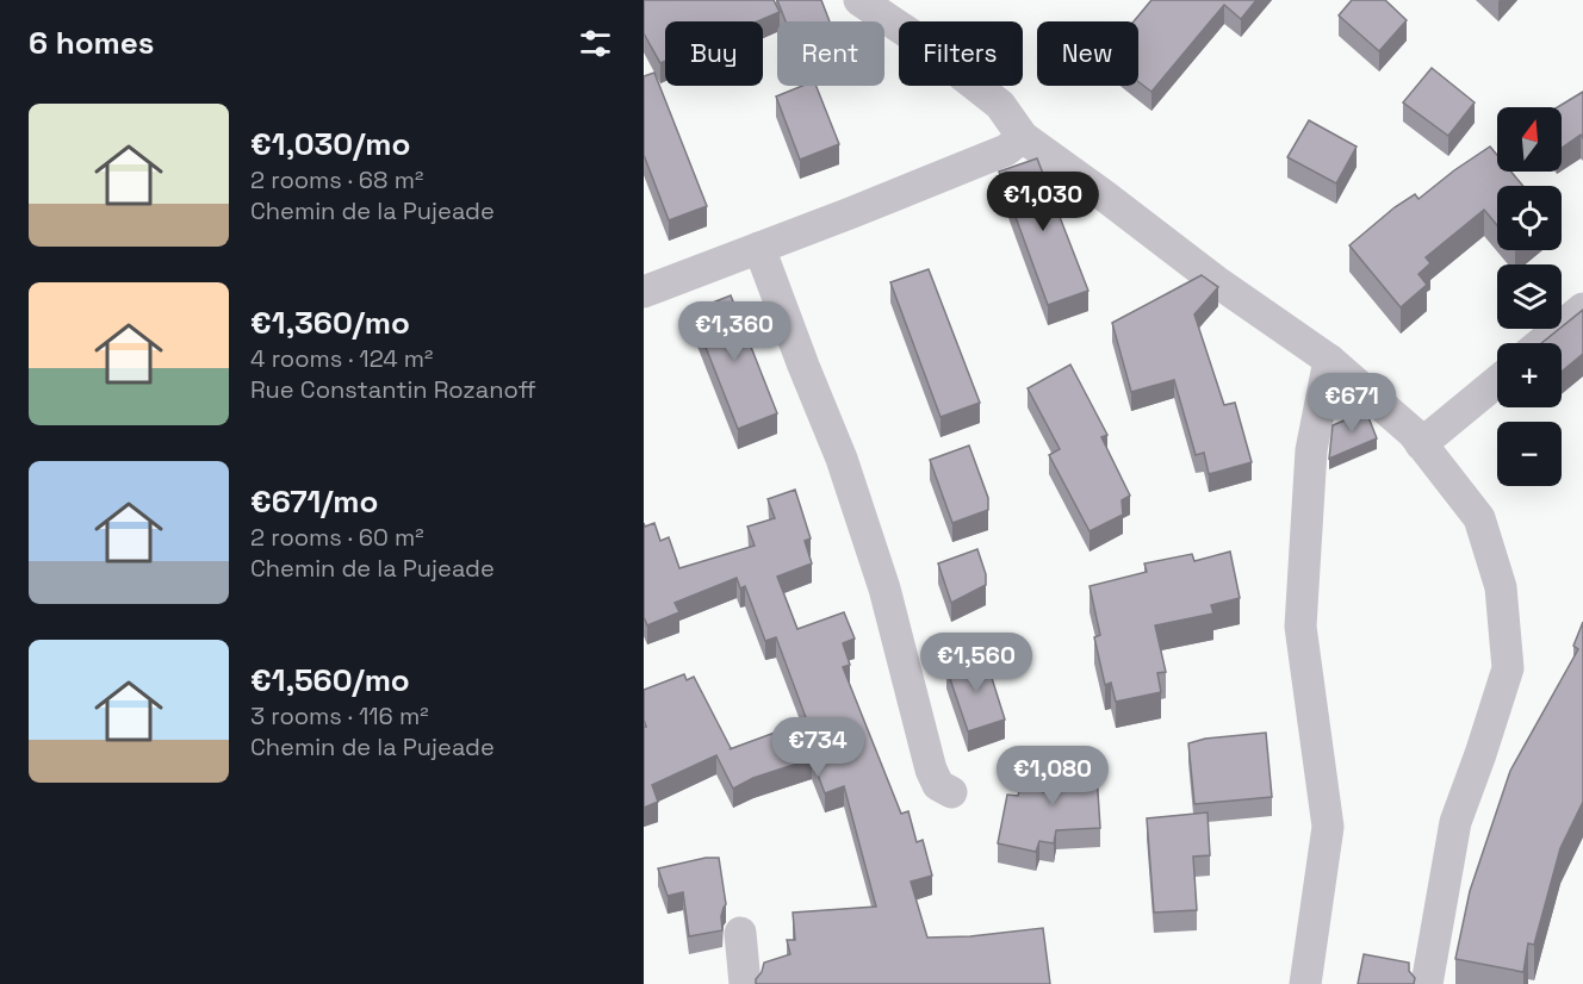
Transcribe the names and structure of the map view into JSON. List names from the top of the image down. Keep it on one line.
{"north":"top","page":{"heading":"6 homes","chip":["Buy","Rent","Filters","New"],"list":[{"name":"€1,030/mo","note":"2 rooms · 68 m² · Chemin de la Pujeade"},{"name":"€1,360/mo","note":"4 rooms · 124 m² · Rue Constantin Rozanoff"},{"name":"€671/mo","note":"2 rooms · 60 m² · Chemin de la Pujeade"},{"name":"€1,560/mo","note":"3 rooms · 116 m² · Chemin de la Pujeade"}],"map_buttons":["+","−"],"price":["€1,030","€1,360","€671","€1,560","€734","€1,080"]}}
